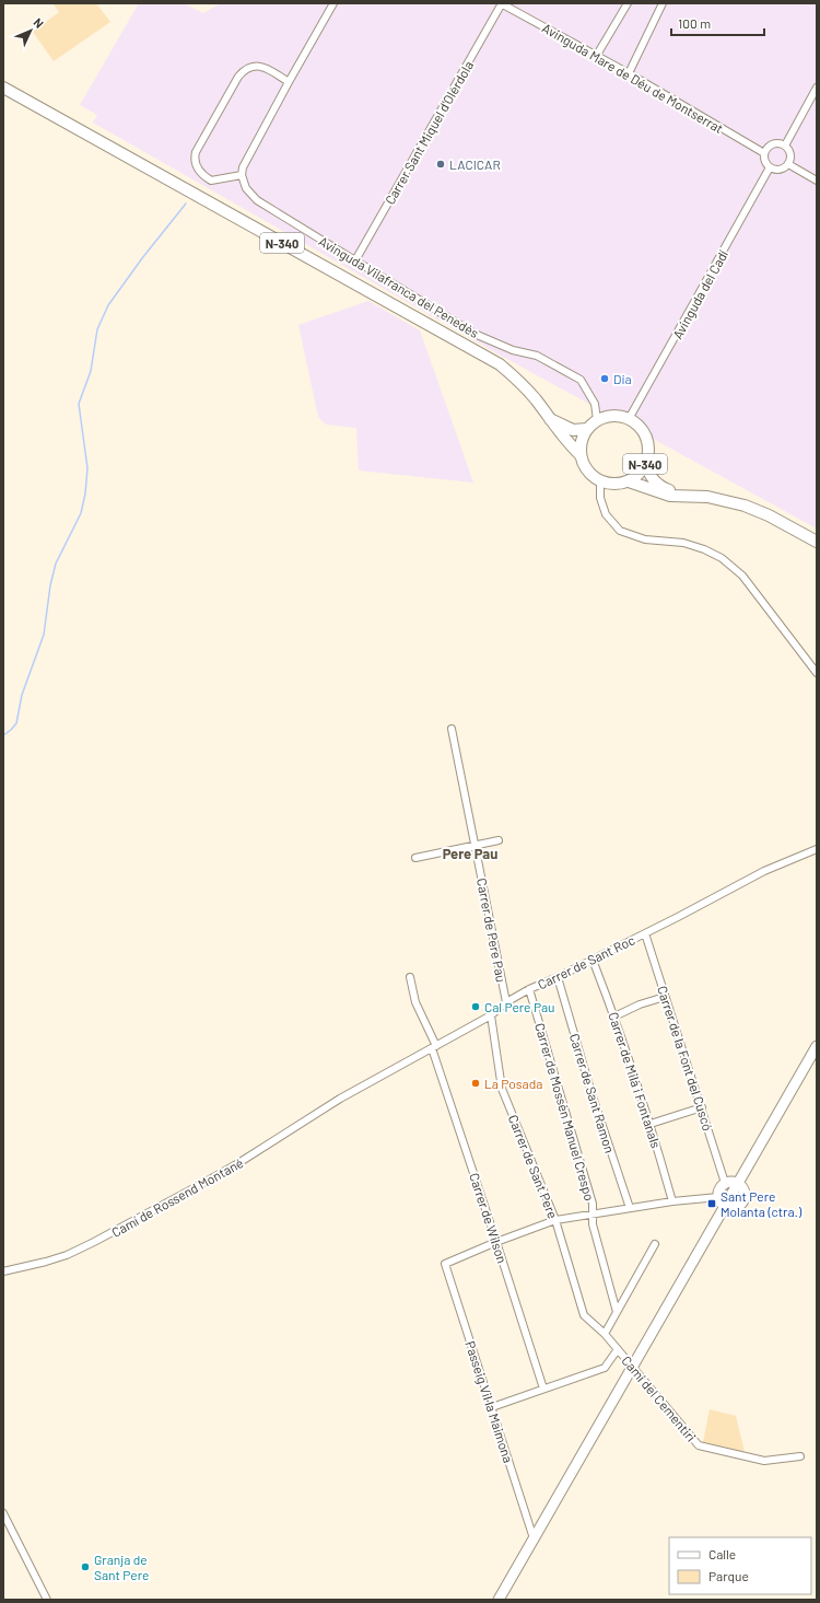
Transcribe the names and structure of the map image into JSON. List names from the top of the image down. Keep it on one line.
{"streets":{"main road":["N-340"],"street":["Avinguda Mare de Déu de Montserrat","Carrer Sant Miquel d'Olèrdola","Avinguda Vilafranca del Penedès","Avinguda del Cadí","Carrer de Pere Pau","Carrer de Sant Roc","Carrer de la Font del Cuscó","Carrer de Milà i Fontanals","Carrer de Sant Ramon","Carrer de Mossèn Manuel Crespo","Carrer de Sant Pere","Camí de Rossend Montané","Carrer de Wilson","Camí del Cementiri","Passeig Vil·la Maimona"]},"crossings":[["Avinguda Mare de Déu de Montserrat","Carrer Sant Miquel d'Olèrdola"],["Avinguda Mare de Déu de Montserrat","Avinguda del Cadí"],["Carrer Sant Miquel d'Olèrdola","Avinguda Vilafranca del Penedès"],["N-340","Avinguda Vilafranca del Penedès"],["N-340","Avinguda del Cadí"],["Avinguda Vilafranca del Penedès","Avinguda del Cadí"],["Carrer de Pere Pau","Carrer de Sant Roc"],["Carrer de Sant Roc","Carrer de la Font del Cuscó"],["Carrer de Sant Roc","Carrer de Milà i Fontanals"],["Carrer de Sant Roc","Carrer de Sant Ramon"],["Carrer de Sant Roc","Carrer de Mossèn Manuel Crespo"],["Carrer de Sant Roc","Carrer de Sant Pere"],["Carrer de Sant Roc","Camí de Rossend Montané"],["Carrer de Sant Roc","Carrer de Wilson"],["Carrer de Sant Pere","Camí del Cementiri"],["Carrer de Wilson","Passeig Vil·la Maimona"]],"districts":["Pere Pau"],"places":{"other":["LACICAR","Dia","Cal Pere Pau","La Posada","Granja de Sant Pere"],"transit":["Sant Pere Molanta (ctra.)"]},"legend":["Calle","Parque"],"scale_bar":"100 m","north":"top right"}
